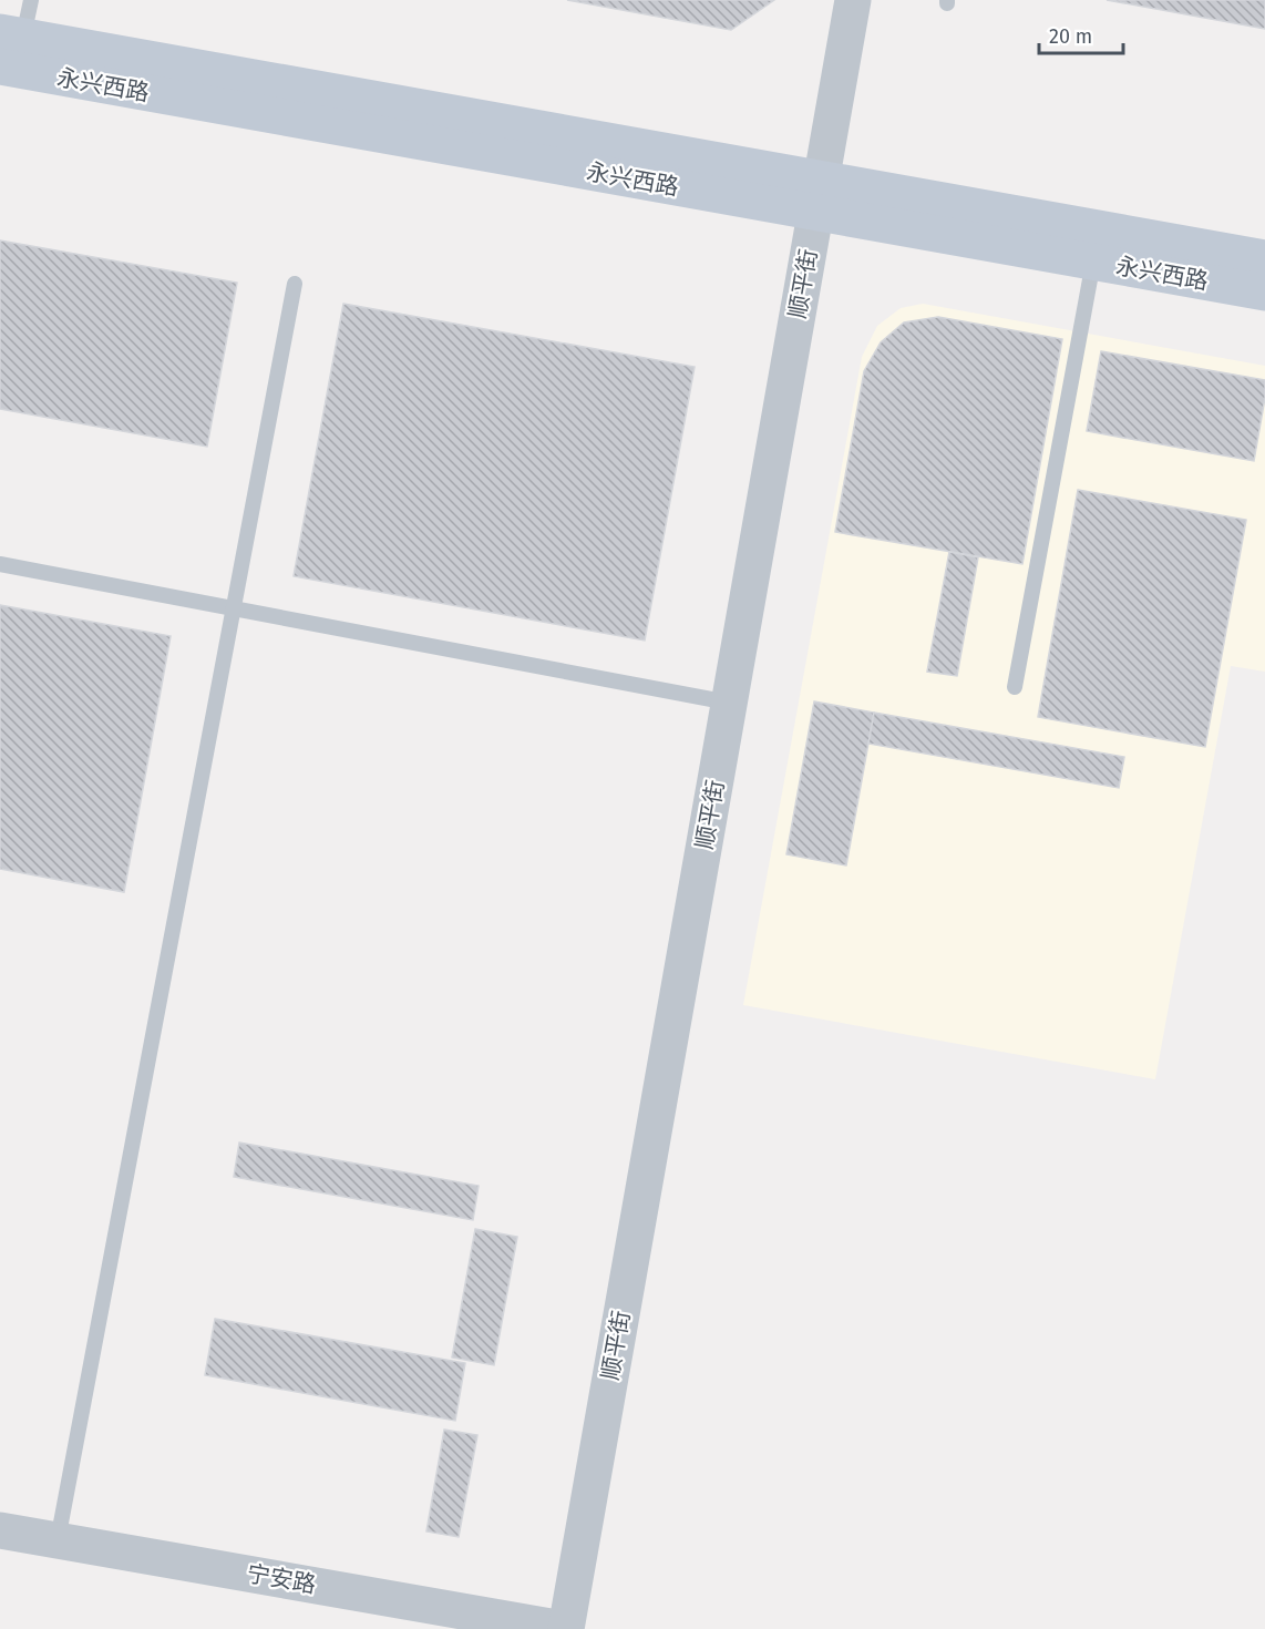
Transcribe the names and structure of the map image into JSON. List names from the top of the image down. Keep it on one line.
{"streets":{"main road":["永兴西路"],"street":["顺平街","宁安路"]},"crossings":[["永兴西路","顺平街"],["顺平街","宁安路"]],"scale_bar":"20 m"}
